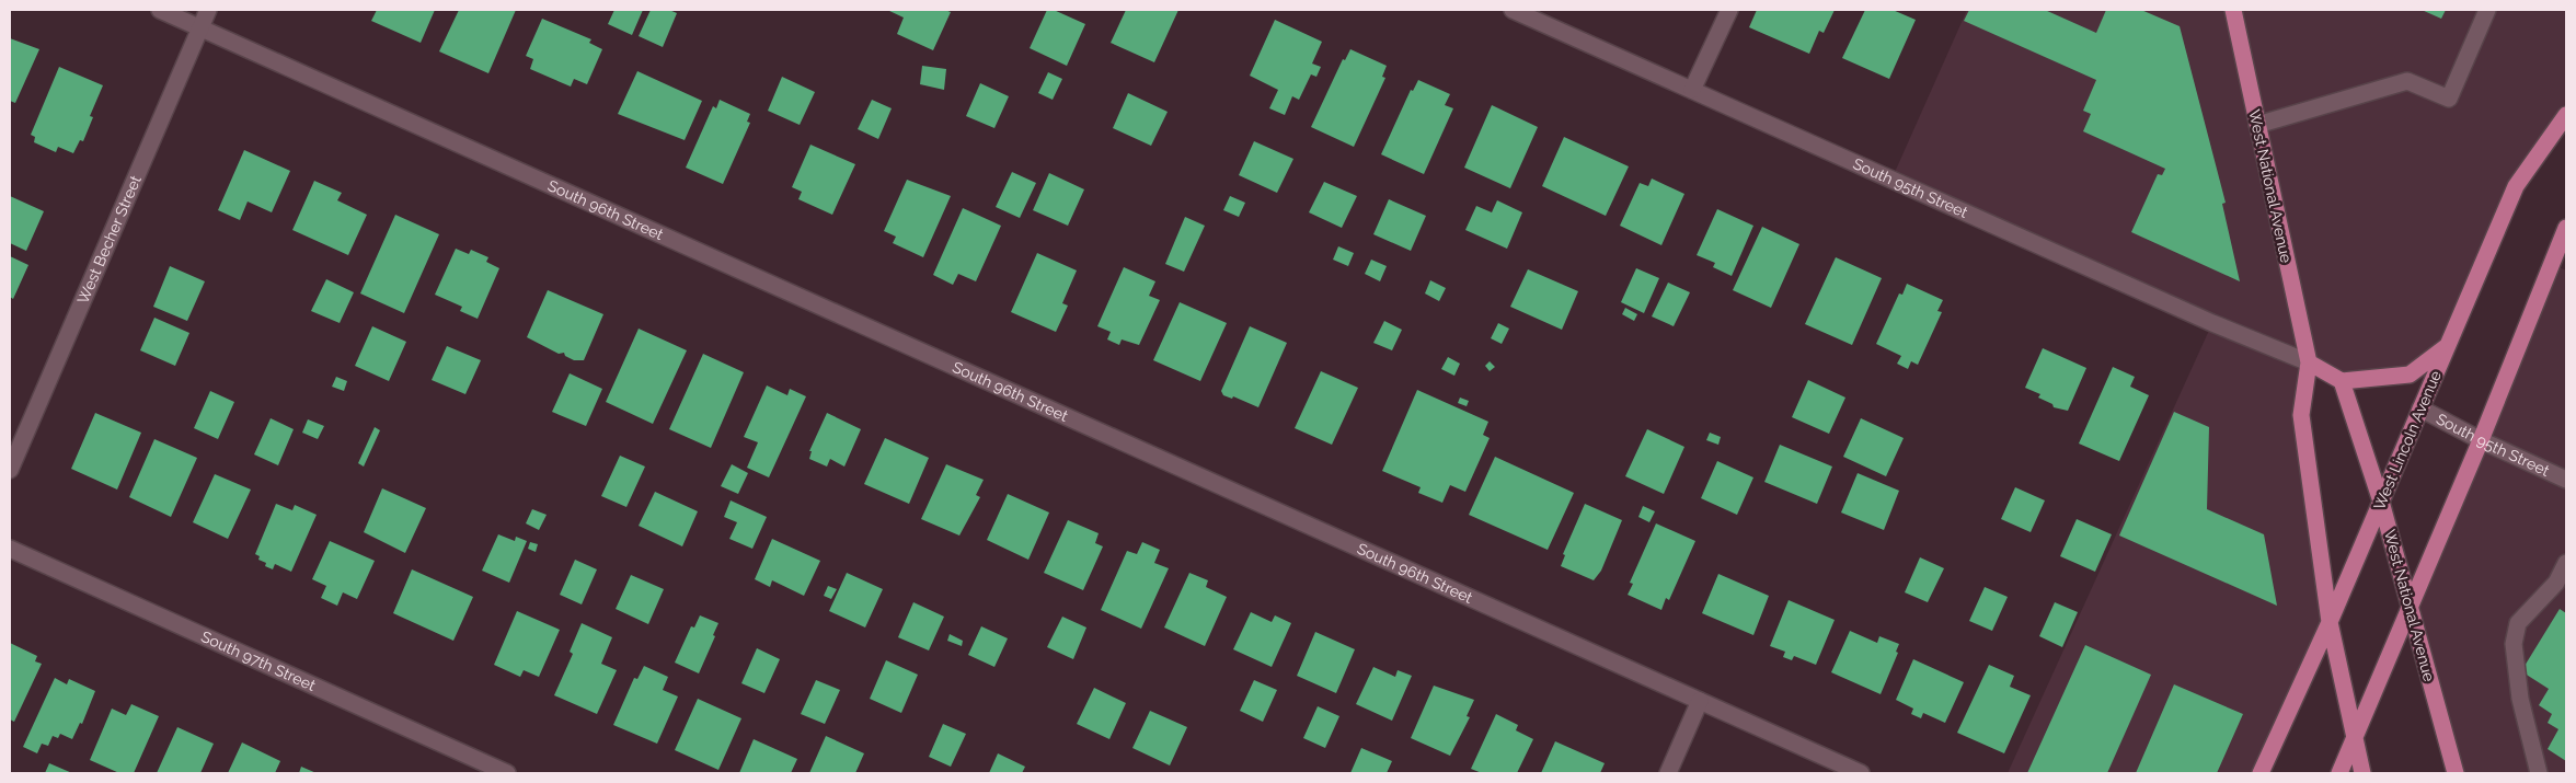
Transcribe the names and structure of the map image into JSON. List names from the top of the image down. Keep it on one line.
{"streets":{"main road":["West National Avenue","West Lincoln Avenue"],"street":["South 95th Street","South 96th Street","West Becher Street","South 97th Street"]},"crossings":[["West National Avenue","South 95th Street"],["West National Avenue","West Lincoln Avenue"],["South 95th Street","West Lincoln Avenue"],["South 96th Street","West Becher Street"]]}
